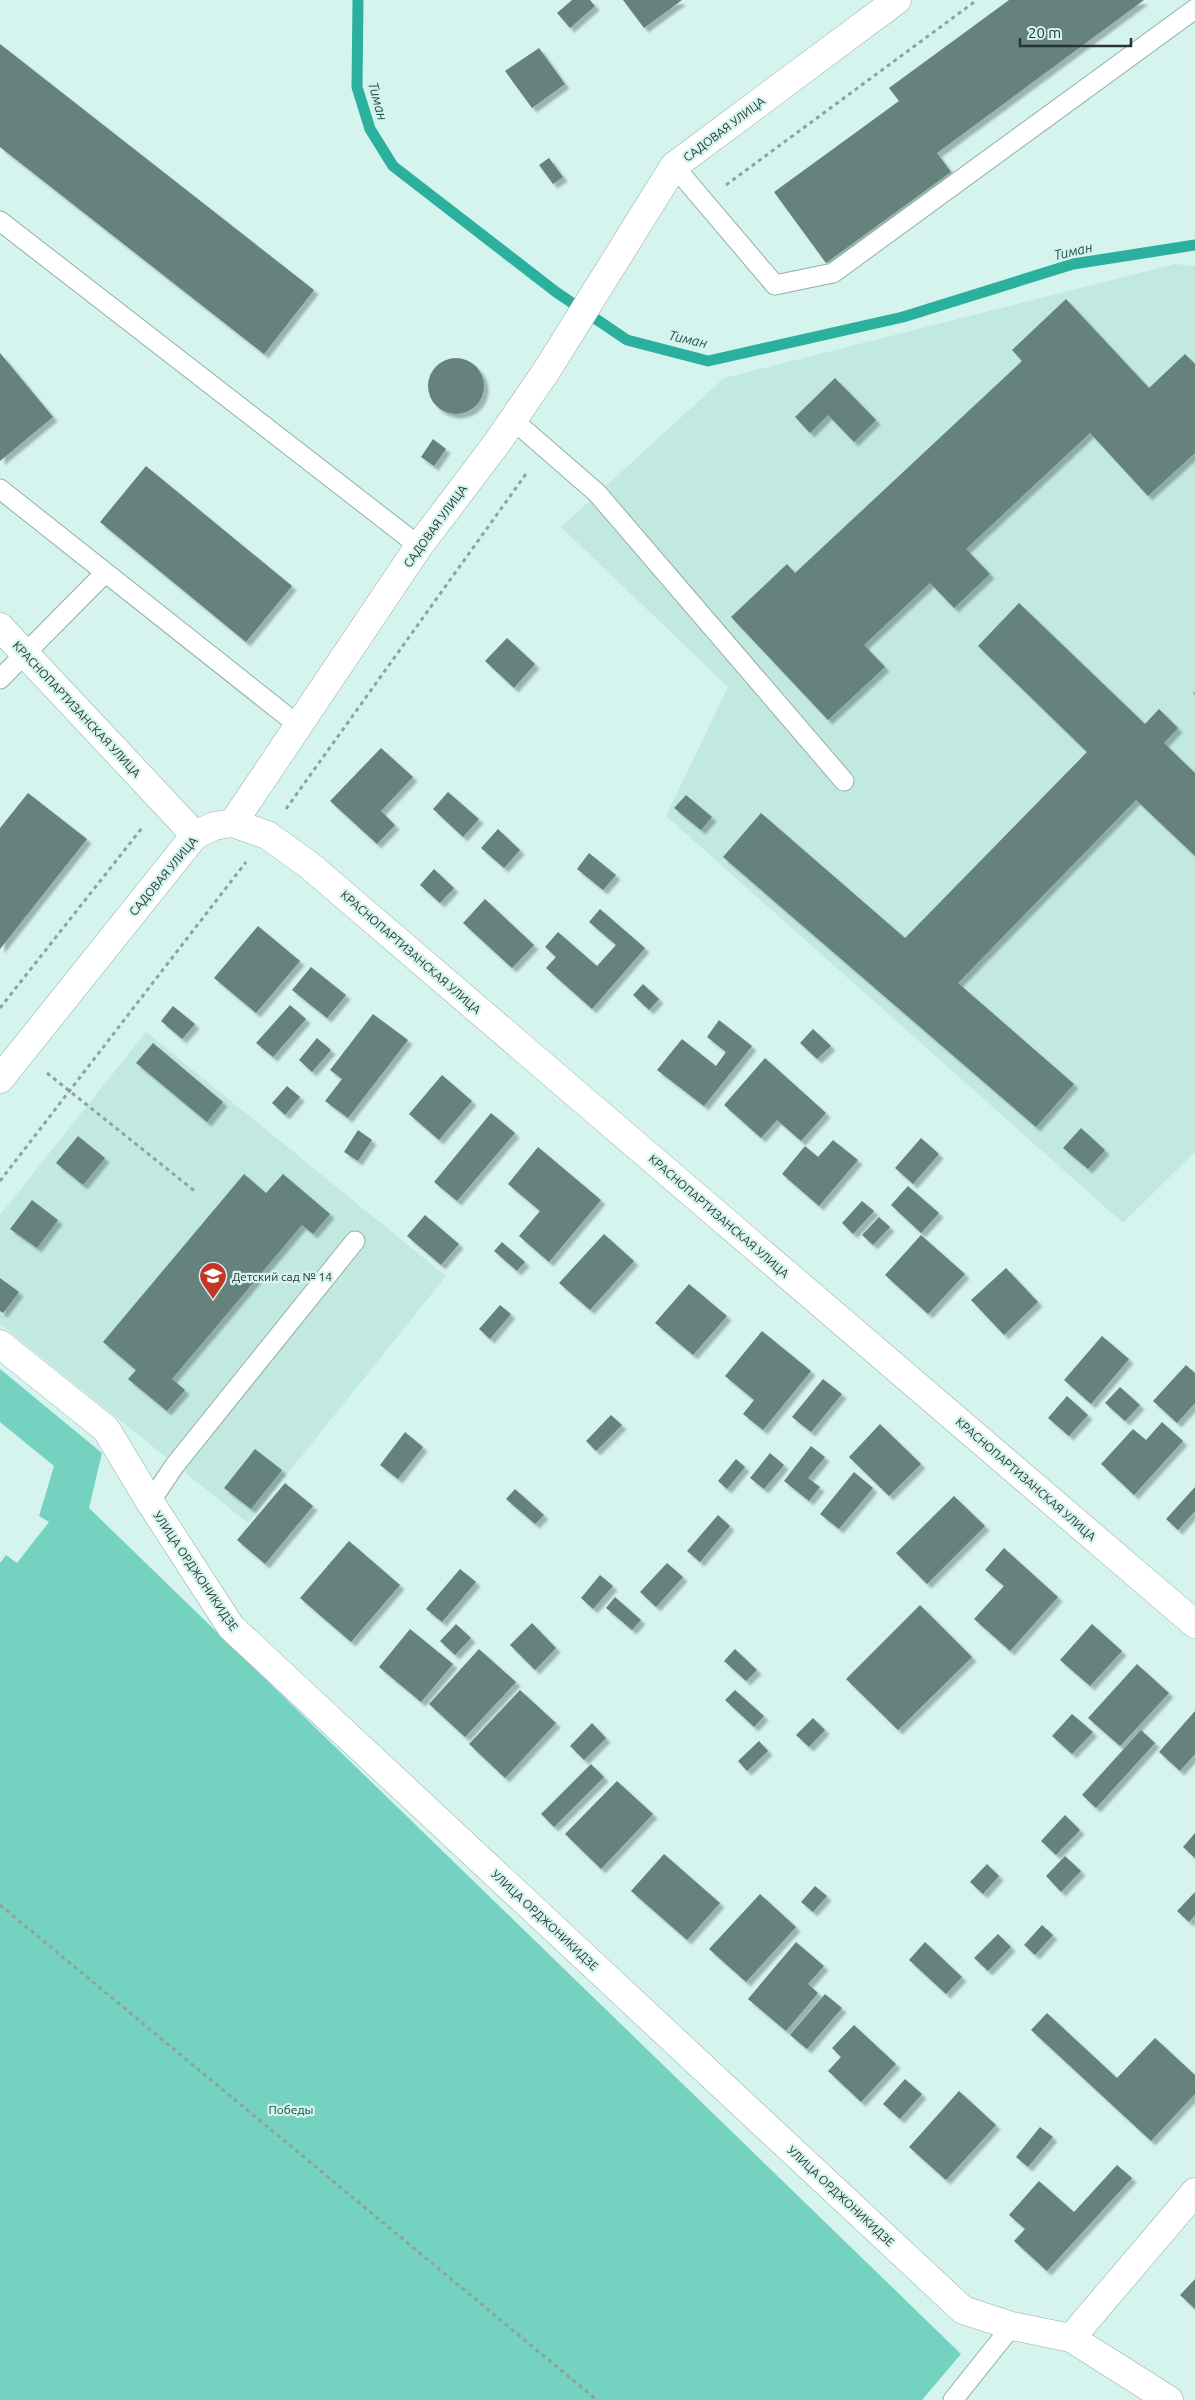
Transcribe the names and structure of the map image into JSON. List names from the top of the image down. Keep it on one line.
{"streets":{"street":["САДОВАЯ УЛИЦА","КРАСНОПАРТИЗАНСКАЯ УЛИЦА","УЛИЦА ОРДЖОНИКИДЗЕ"]},"crossings":[["САДОВАЯ УЛИЦА","КРАСНОПАРТИЗАНСКАЯ УЛИЦА"]],"water":["Тиман"],"parks":["Победы"],"places":{"school or university":["Детский сад № 14"]},"scale_bar":"20 m"}
